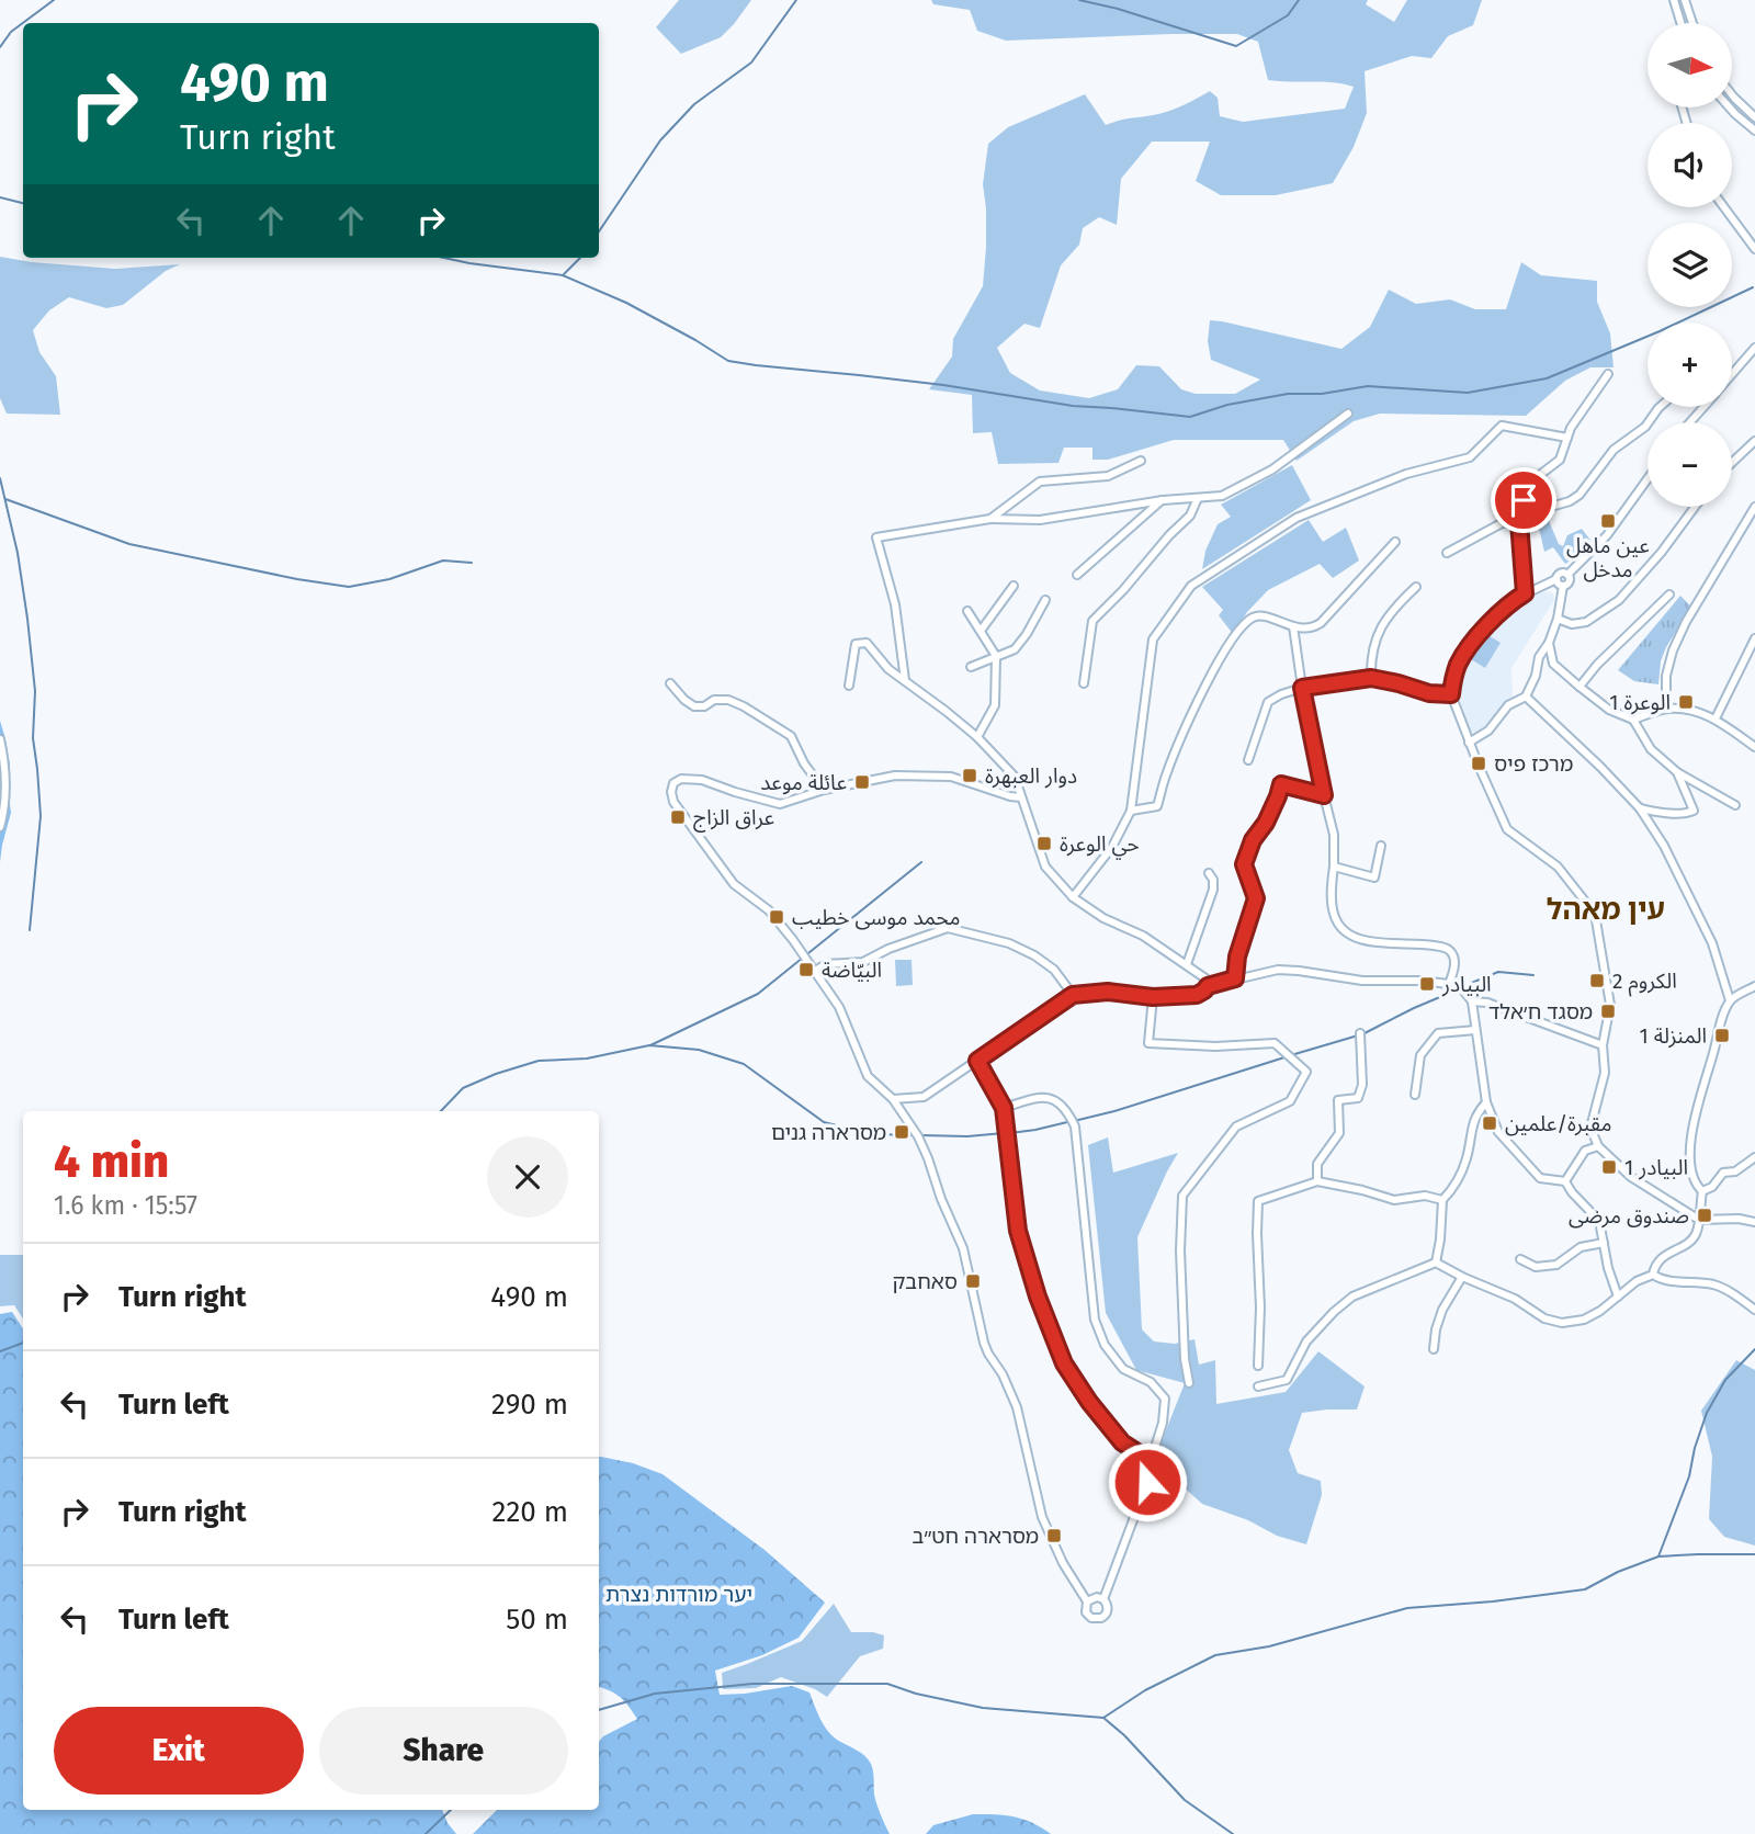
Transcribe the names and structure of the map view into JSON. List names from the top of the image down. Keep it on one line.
{"districts":["עין מאהל"],"parks":["יער מורדות נצרת"],"places":{"transit":["عين ماهل مدخل","الوعرة 1","מרכז פיס","دوار العبهرة","عائلة موعد","عراق الزاج","حي الوعرة","محمد موسى خطيب","البيّاضة","الكروم 2","البيادر","מסגד ח׳אלד","المنزلة 1","مقبرة/علمين","מסרארה גנים","البيادر 1","صندوق مرضى","סאחבק","מסרארה חט״ב"]},"north":"right","page":{"map_buttons":["+","−"],"turn":["490 m","Turn right"],"heading":["4 min","1.6 km · 15:57"],"list":[{"name":"Turn right","value":"490 m"},{"name":"Turn left","value":"290 m"},{"name":"Turn right","value":"220 m"},{"name":"Turn left","value":"50 m"}],"buttons":["Exit","Share"]}}
